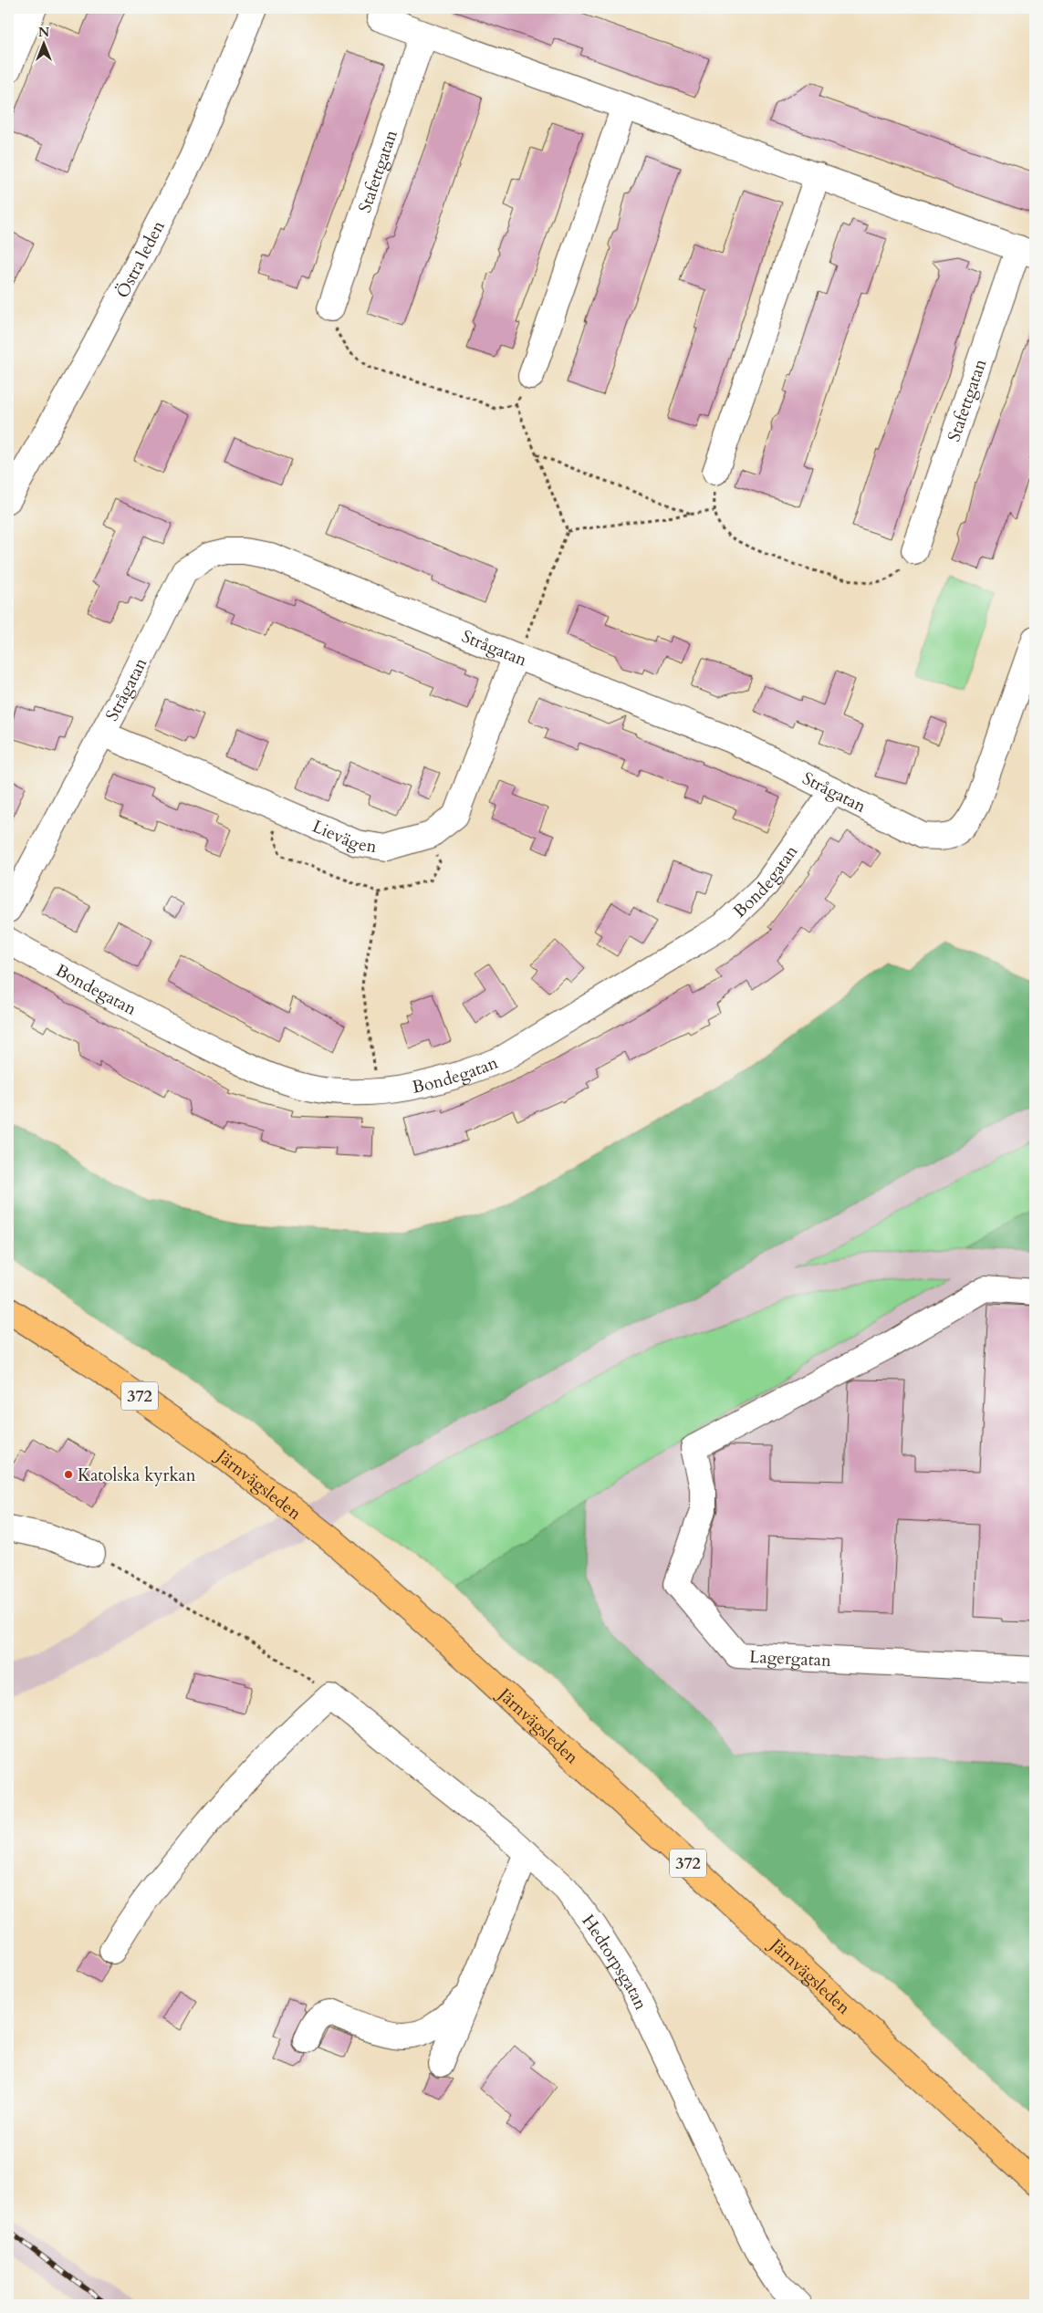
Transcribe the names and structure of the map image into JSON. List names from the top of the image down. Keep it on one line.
{"streets":{"main road":["372","Järnvägsleden"],"street":["Stafettgatan","Östra leden","Strågatan","Lievägen","Bondegatan","Lagergatan","Hedtorpsgatan"]},"crossings":[["Strågatan","Lievägen"],["Strågatan","Bondegatan"]],"places":["Katolska kyrkan"],"north":"top"}
